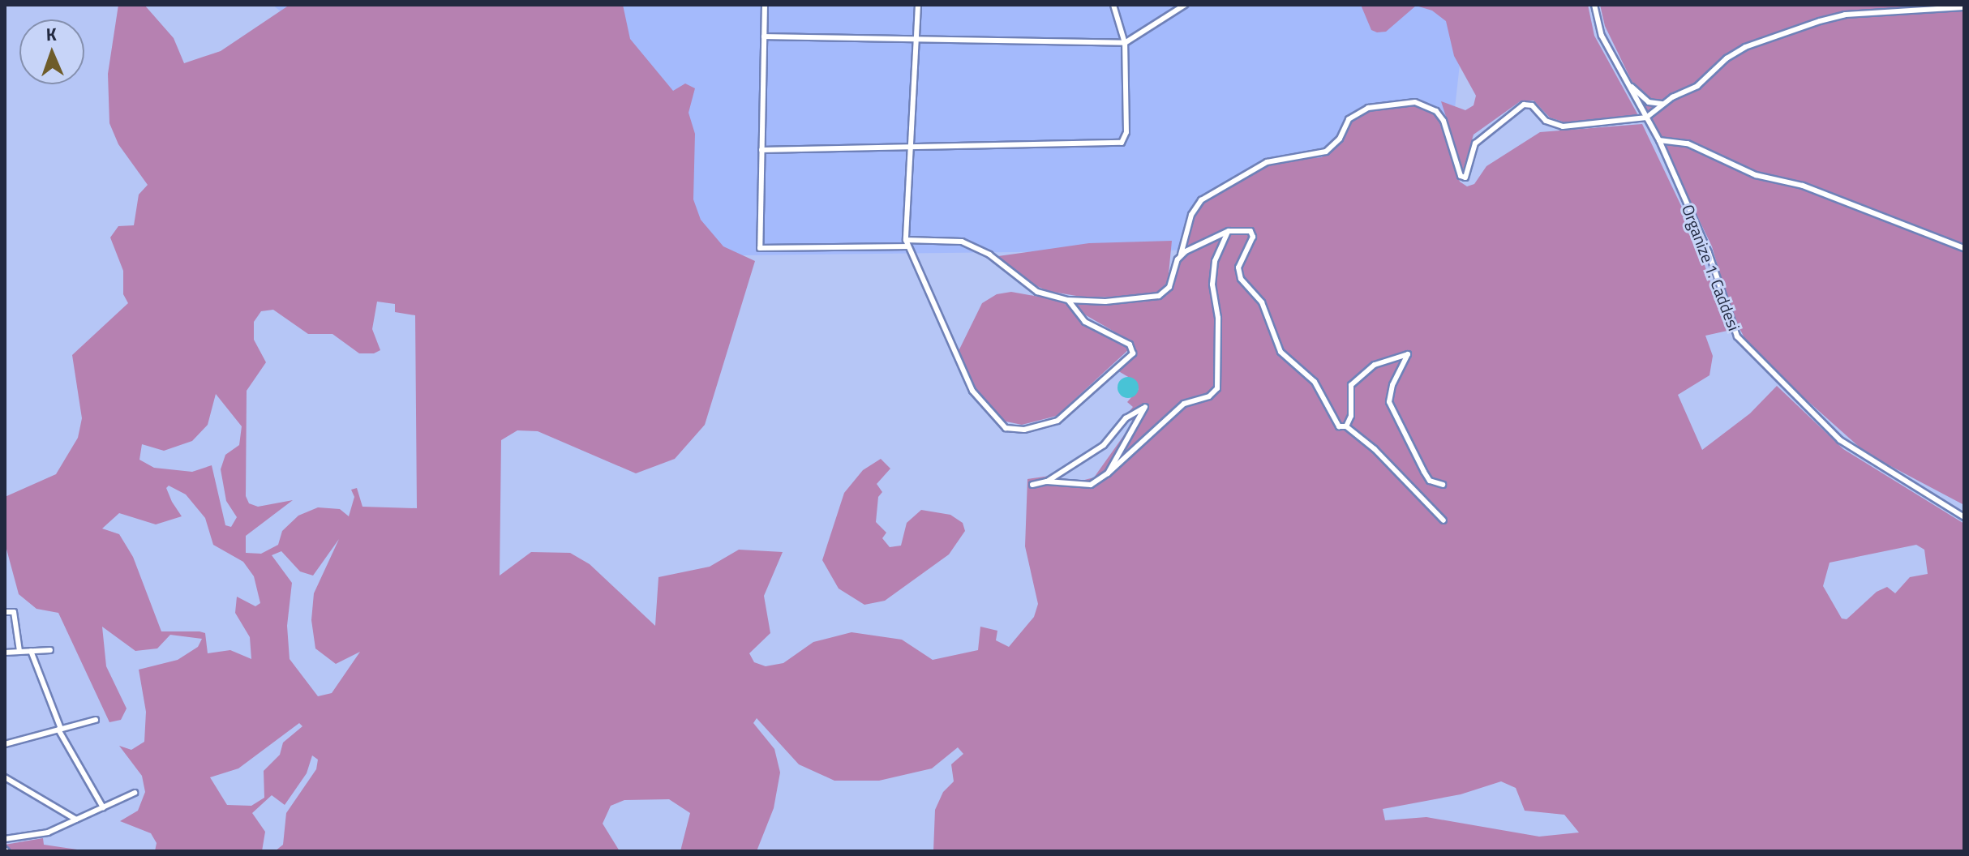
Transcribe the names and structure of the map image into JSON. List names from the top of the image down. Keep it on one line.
{"streets":{"street":["Organize 1. Caddesi"]},"north":"top"}
